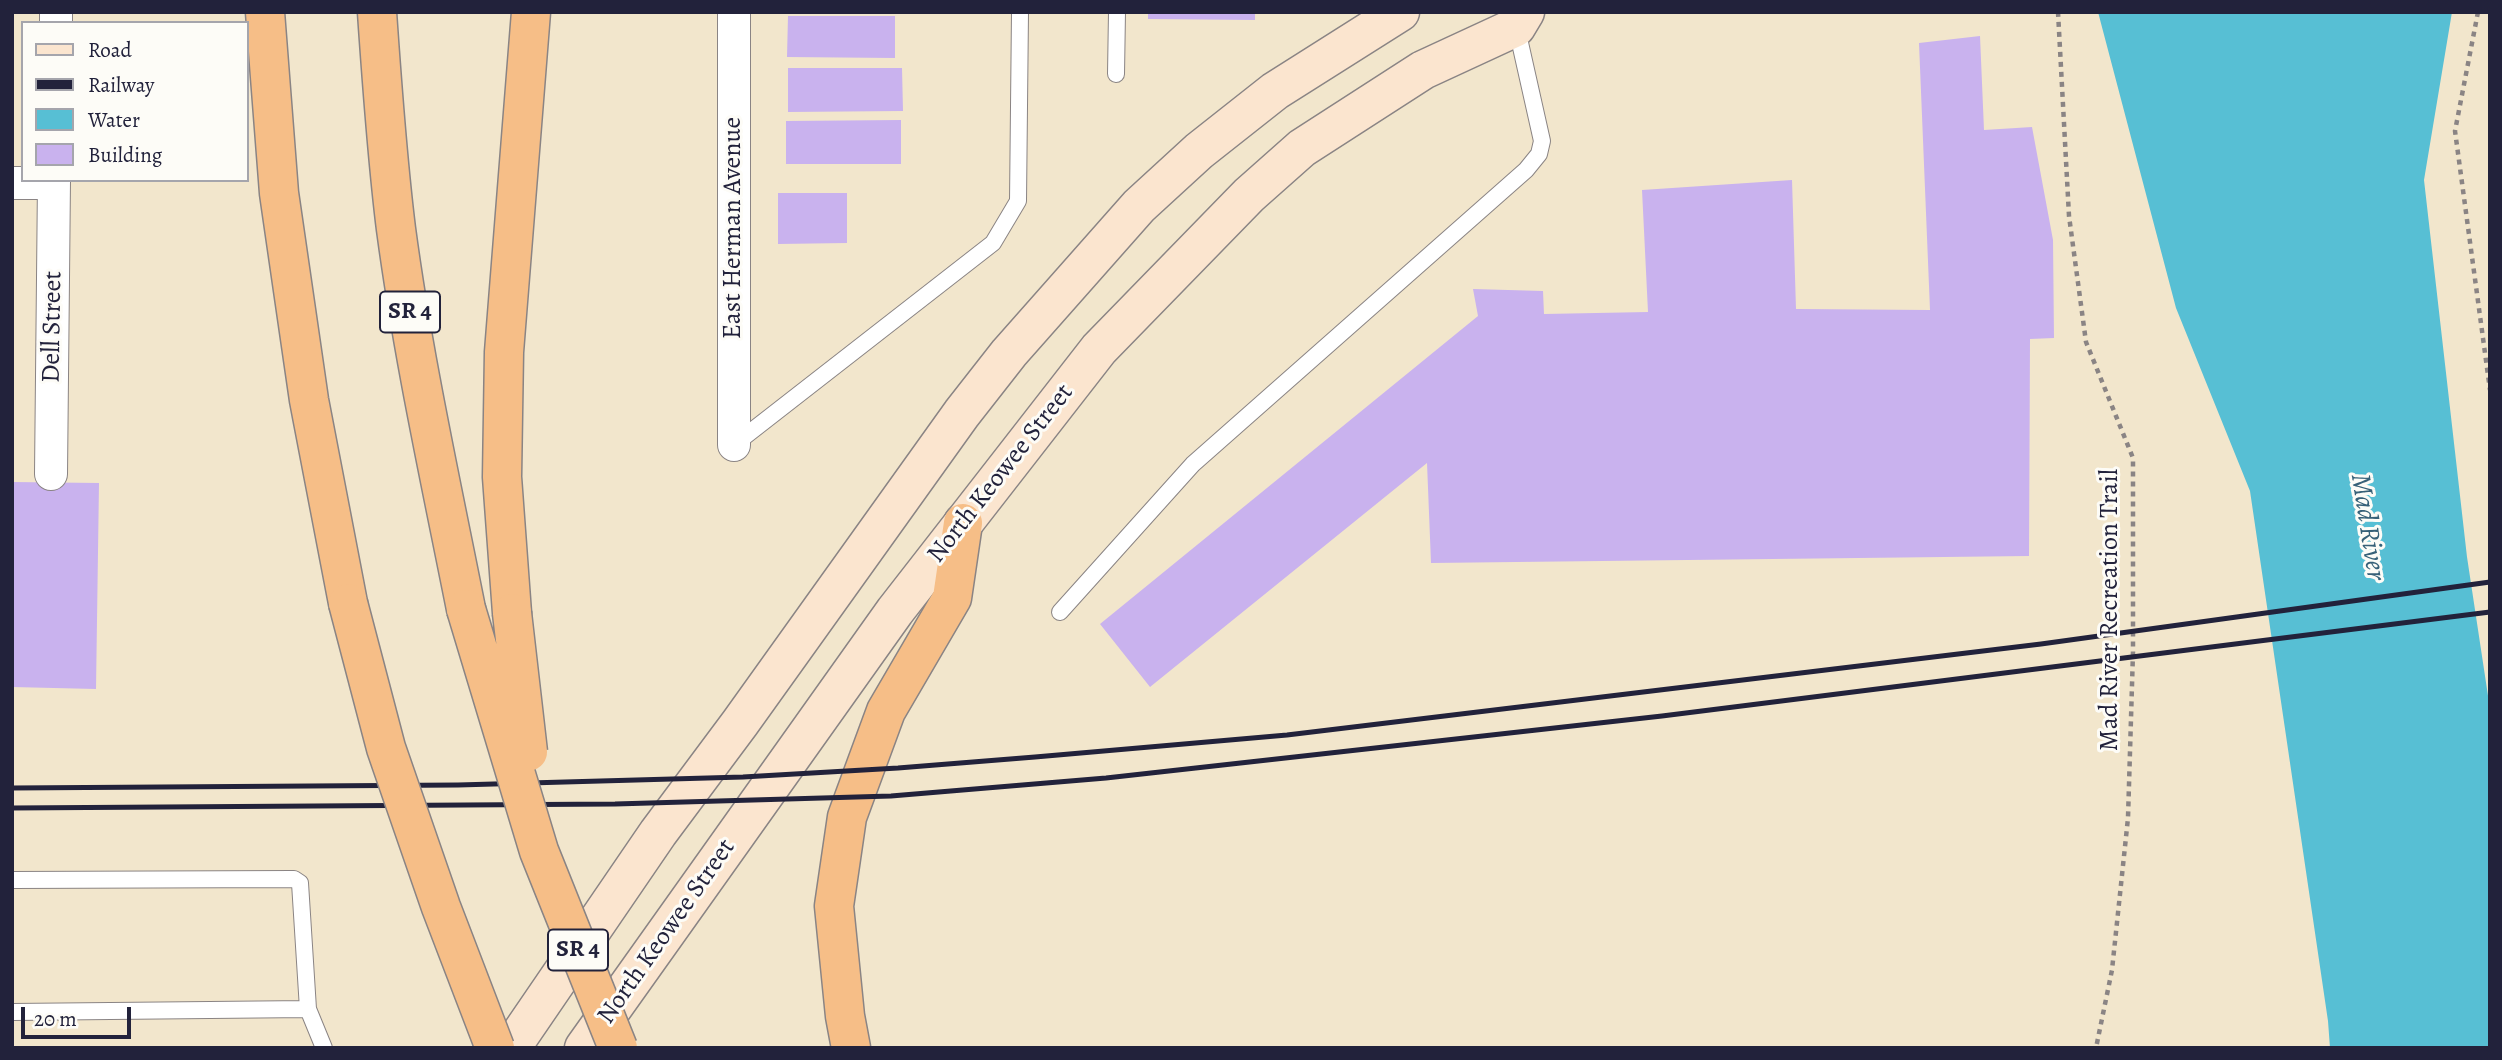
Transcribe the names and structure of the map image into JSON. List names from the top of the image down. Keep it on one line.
{"streets":{"highway":["SR 4"],"main road":["North Keowee Street"],"street":["East Herman Avenue","Dell Street"],"path":["Mad River Recreation Trail"]},"water":["Mad River"],"legend":["Road","Railway","Water","Building"],"scale_bar":"20 m"}
